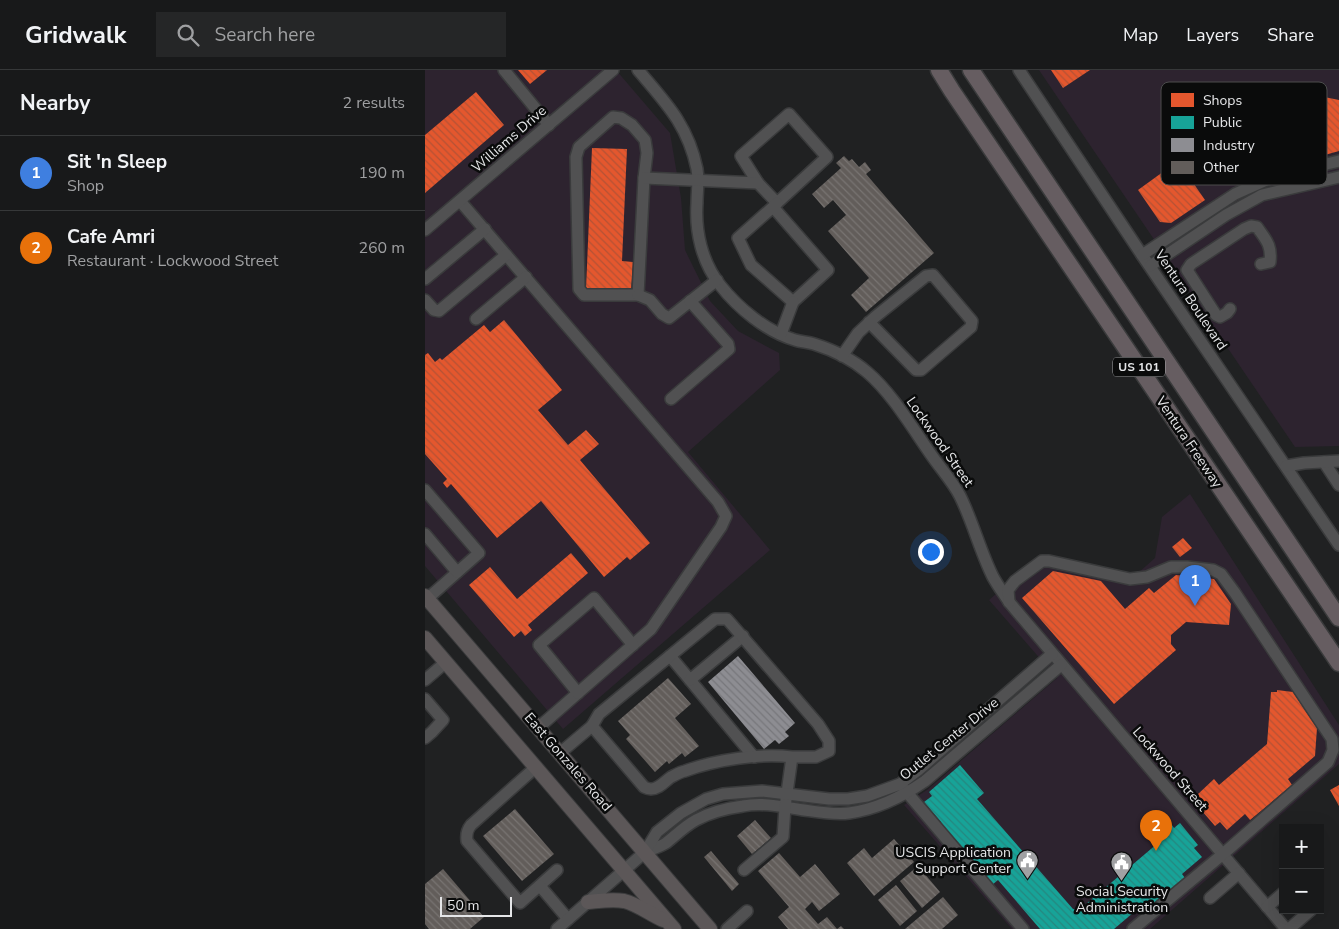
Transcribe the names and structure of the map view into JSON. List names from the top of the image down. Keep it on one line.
{"streets":{"highway":["US 101","Ventura Freeway"],"main road":["East Gonzales Road"],"street":["Williams Drive","Ventura Boulevard","Lockwood Street","Outlet Center Drive"]},"crossings":[["Lockwood Street","Outlet Center Drive"],["Outlet Center Drive","East Gonzales Road"]],"places":{"public building":["USCIS Application Support Center","Social Security Administration"]},"legend":["Shops","Public","Industry","Other"],"scale_bar":"50 m","page":{"header":"Gridwalk","search":"Search here","nav":["Map","Layers","Share"],"heading":["Nearby","2 results"],"list":[{"mark":"1","name":"Sit 'n Sleep","note":"Shop","value":"190 m"},{"mark":"2","name":"Cafe Amri","note":"Restaurant · Lockwood Street","value":"260 m"}],"pins":["1","2"],"map_buttons":["+","−"],"scale":"50 m"}}
